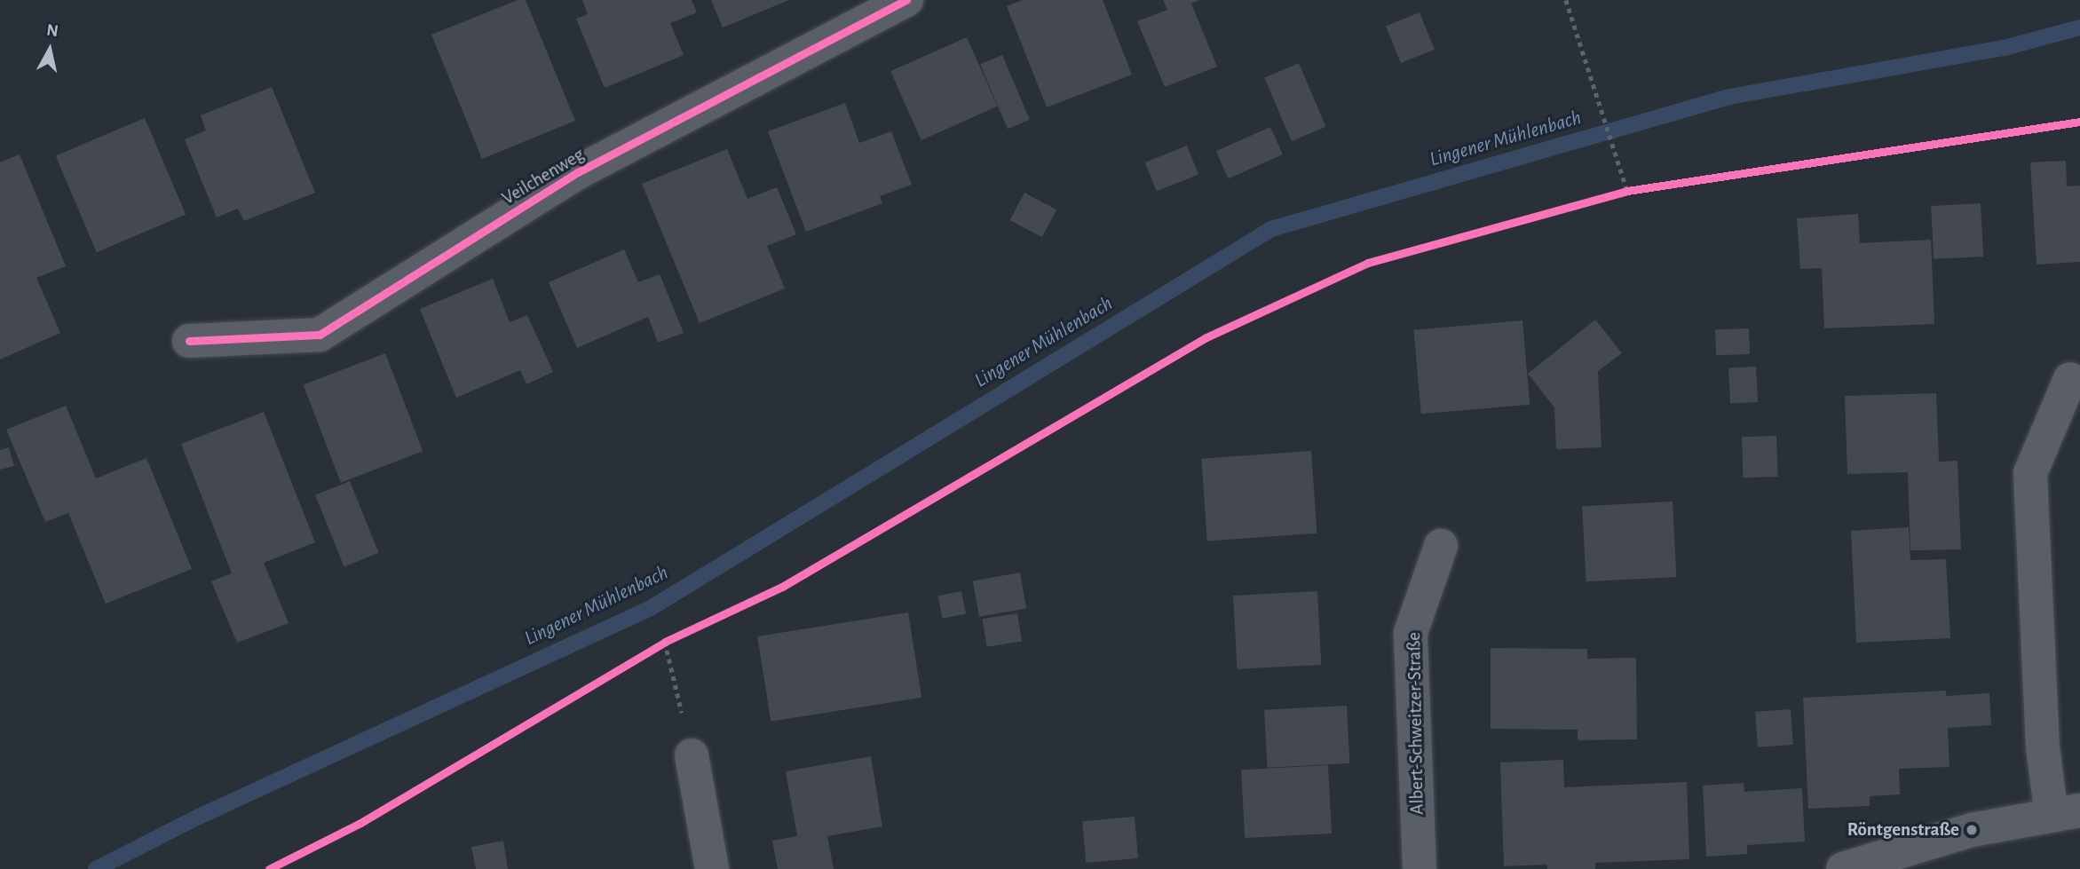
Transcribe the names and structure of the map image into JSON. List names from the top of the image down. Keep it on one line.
{"streets":{"street":["Veilchenweg","Albert-Schweitzer-Straße"]},"water":["Lingener Mühlenbach"],"places":["Röntgenstraße"],"north":"top"}
